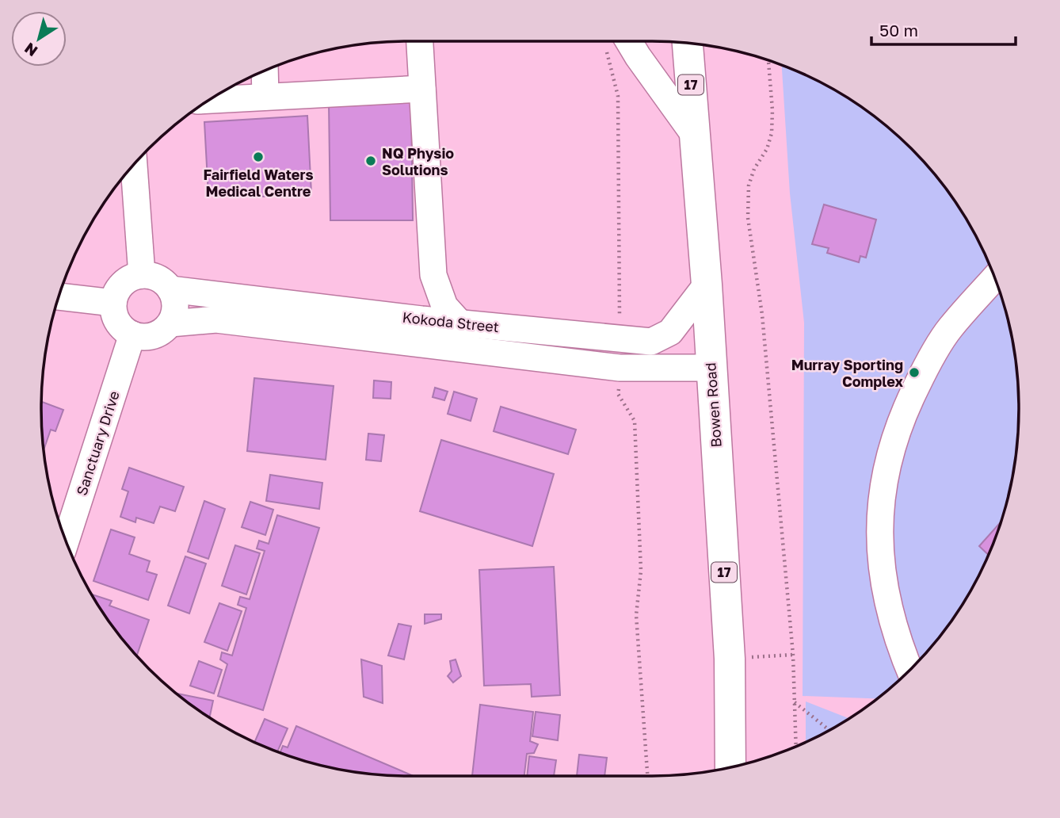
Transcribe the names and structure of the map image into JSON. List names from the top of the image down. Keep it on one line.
{"streets":{"main road":["17","Bowen Road"],"street":["Kokoda Street","Sanctuary Drive"]},"crossings":[["Kokoda Street","Bowen Road"],["Kokoda Street","Sanctuary Drive"]],"places":["Fairfield Waters Medical Centre","NQ Physio Solutions","Murray Sporting Complex"],"scale_bar":"50 m","north":"bottom left"}
